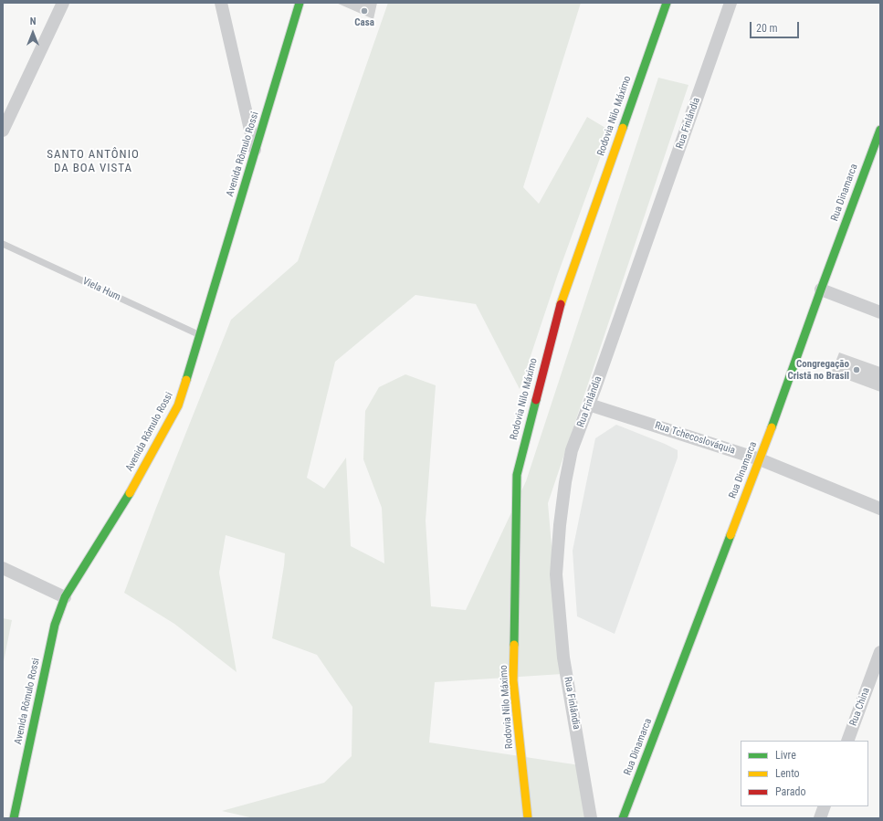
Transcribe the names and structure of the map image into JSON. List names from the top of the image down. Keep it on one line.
{"streets":{"street":["Rodovia Nilo Máximo","Rua Finlândia","Avenida Rômulo Rossi","Rua Dinamarca","Rua Tchecoslováquia","Rua China"],"lane":["Viela Hum"]},"crossings":[["Rua Finlândia","Rua Tchecoslováquia"],["Avenida Rômulo Rossi","Viela Hum"],["Rua Dinamarca","Rua Tchecoslováquia"]],"districts":["SANTO ANTÔNIO DA BOA VISTA"],"places":["Casa","Congregação Cristã no Brasil"],"legend":["Livre","Lento","Parado"],"scale_bar":"20 m","north":"top"}
